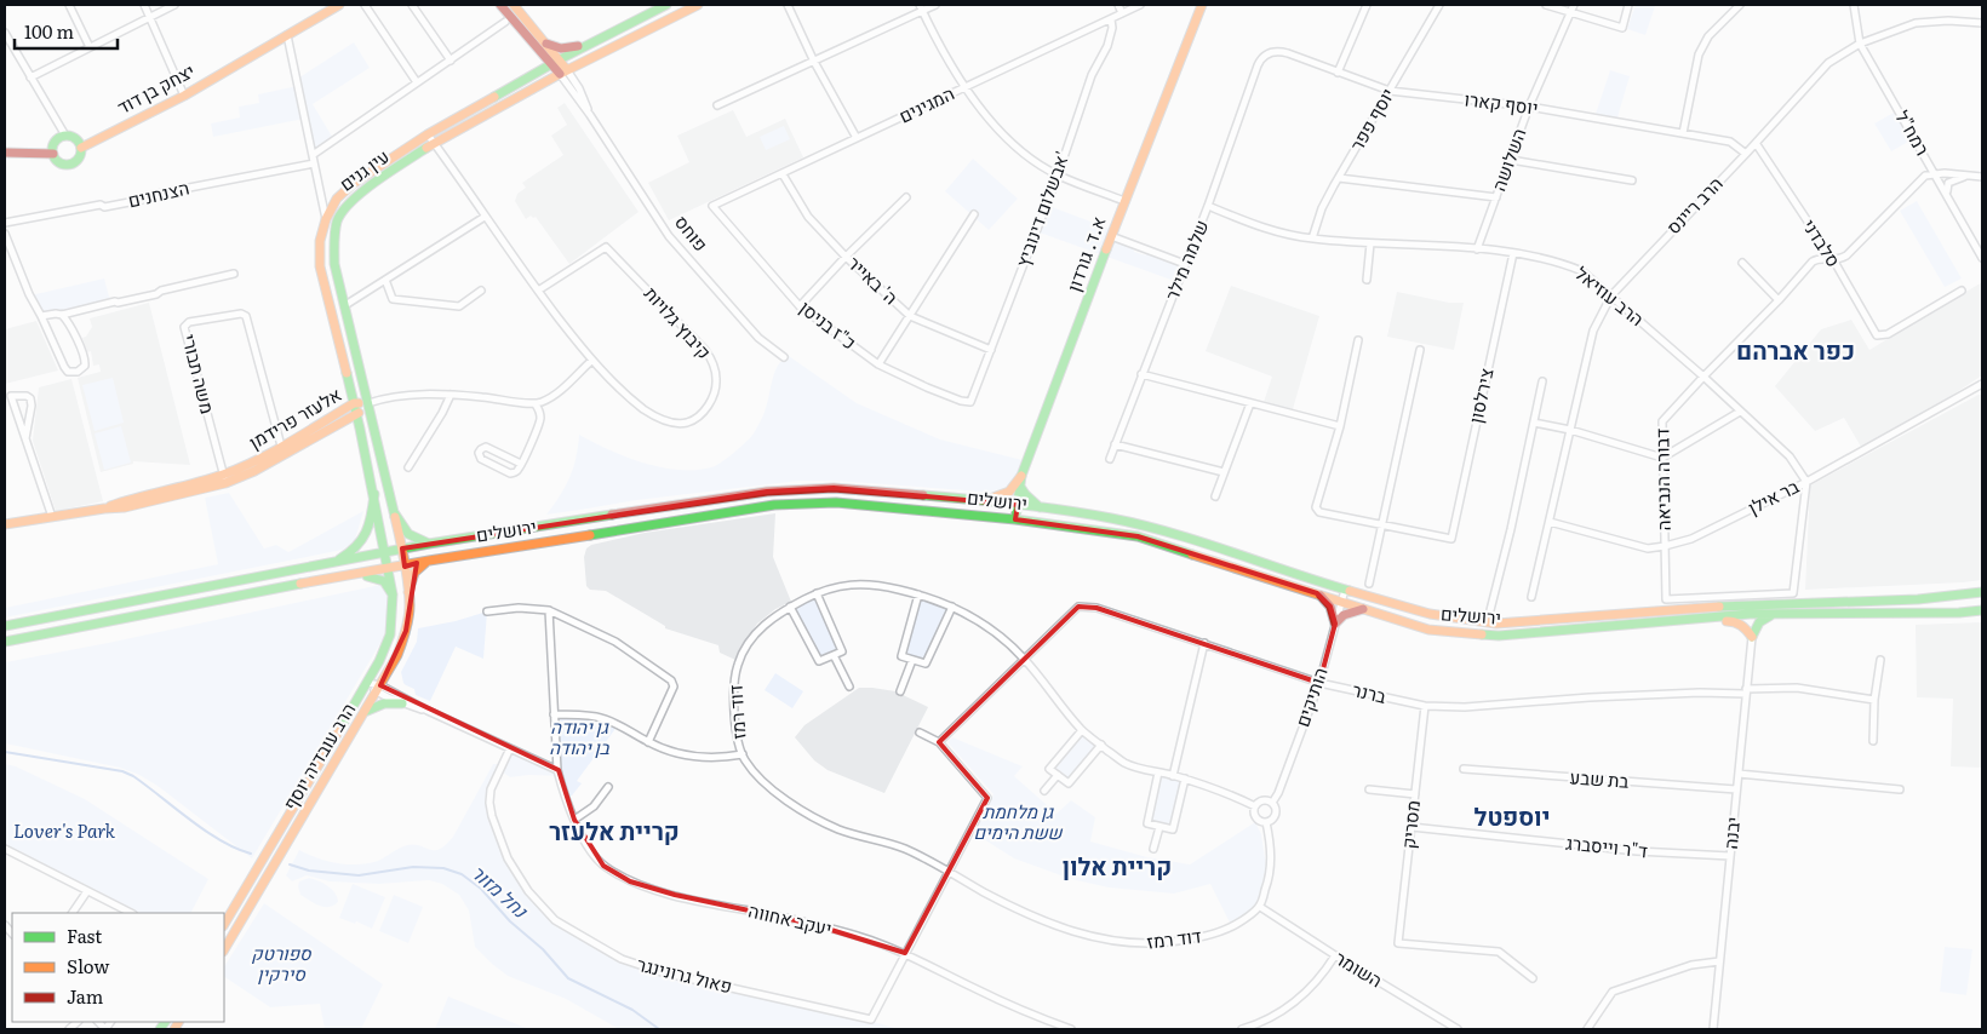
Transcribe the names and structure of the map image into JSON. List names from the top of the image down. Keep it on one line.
{"streets":{"main road":["יצחק בן דוד","עין גנים","פוחס","א.ד. גורדון","אלעזר פרידמן","ירושלים","הרב עובדיה יוסף"],"street":["יוסף קארו","המגינים","יוסף פפר","רמח\"ל","השלושה","הצנחנים","הרב ריינס","אבשלום דינוביץ'","סלבדני","שלמה מילר","ה' באייר","הרב עוזיאל","קיבוץ גלויות","כ\"ז בניסן","משה תבורי","צירלסון","דבורה הנביאה","בר אילן","ברנר","הותיקים","דוד רמז","בת שבע","מסריק","יבנה","ד\"ר וייסברג","יעקב אחווה","השומר","פאול גרונינגר"]},"crossings":[["יוסף קארו","יוסף פפר"],["יוסף קארו","השלושה"],["יוסף קארו","הרב ריינס"],["יוסף קארו","שלמה מילר"],["המגינים","אבשלום דינוביץ'"],["המגינים","ה' באייר"],["המגינים","כ\"ז בניסן"],["יוסף פפר","הרב עוזיאל"],["רמח\"ל","הרב ריינס"],["השלושה","הרב עוזיאל"],["עין גנים","פוחס"],["עין גנים","קיבוץ גלויות"],["עין גנים","אלעזר פרידמן"],["עין גנים","ירושלים"],["עין גנים","הרב עובדיה יוסף"],["הרב ריינס","סלבדני"],["הרב ריינס","הרב עוזיאל"],["הרב ריינס","בר אילן"],["אבשלום דינוביץ'","ה' באייר"],["אבשלום דינוביץ'","כ\"ז בניסן"],["סלבדני","דבורה הנביאה"],["א.ד. גורדון","ירושלים"],["שלמה מילר","הרב עוזיאל"],["הרב עוזיאל","צירלסון"],["הרב עוזיאל","דבורה הנביאה"],["הרב עוזיאל","בר אילן"],["משה תבורי","אלעזר פרידמן"],["דבורה הנביאה","בר אילן"],["ירושלים","הותיקים"],["ירושלים","הרב עובדיה יוסף"],["ברנר","הותיקים"],["ברנר","דוד רמז"],["ברנר","מסריק"],["ברנר","יבנה"],["הותיקים","דוד רמז"],["דוד רמז","השומר"],["בת שבע","יבנה"],["מסריק","ד\"ר וייסברג"],["יבנה","ד\"ר וייסברג"],["יעקב אחווה","פאול גרונינגר"]],"districts":["כפר אברהם","יוספטל","קריית אלעזר","קריית אלון"],"water":["נחל מזור"],"parks":["גן יהודה בן יהודה","גן מלחמת ששת הימים","Lover's Park","ספורטק סירקין"],"legend":["Fast","Slow","Jam"],"scale_bar":"100 m"}
